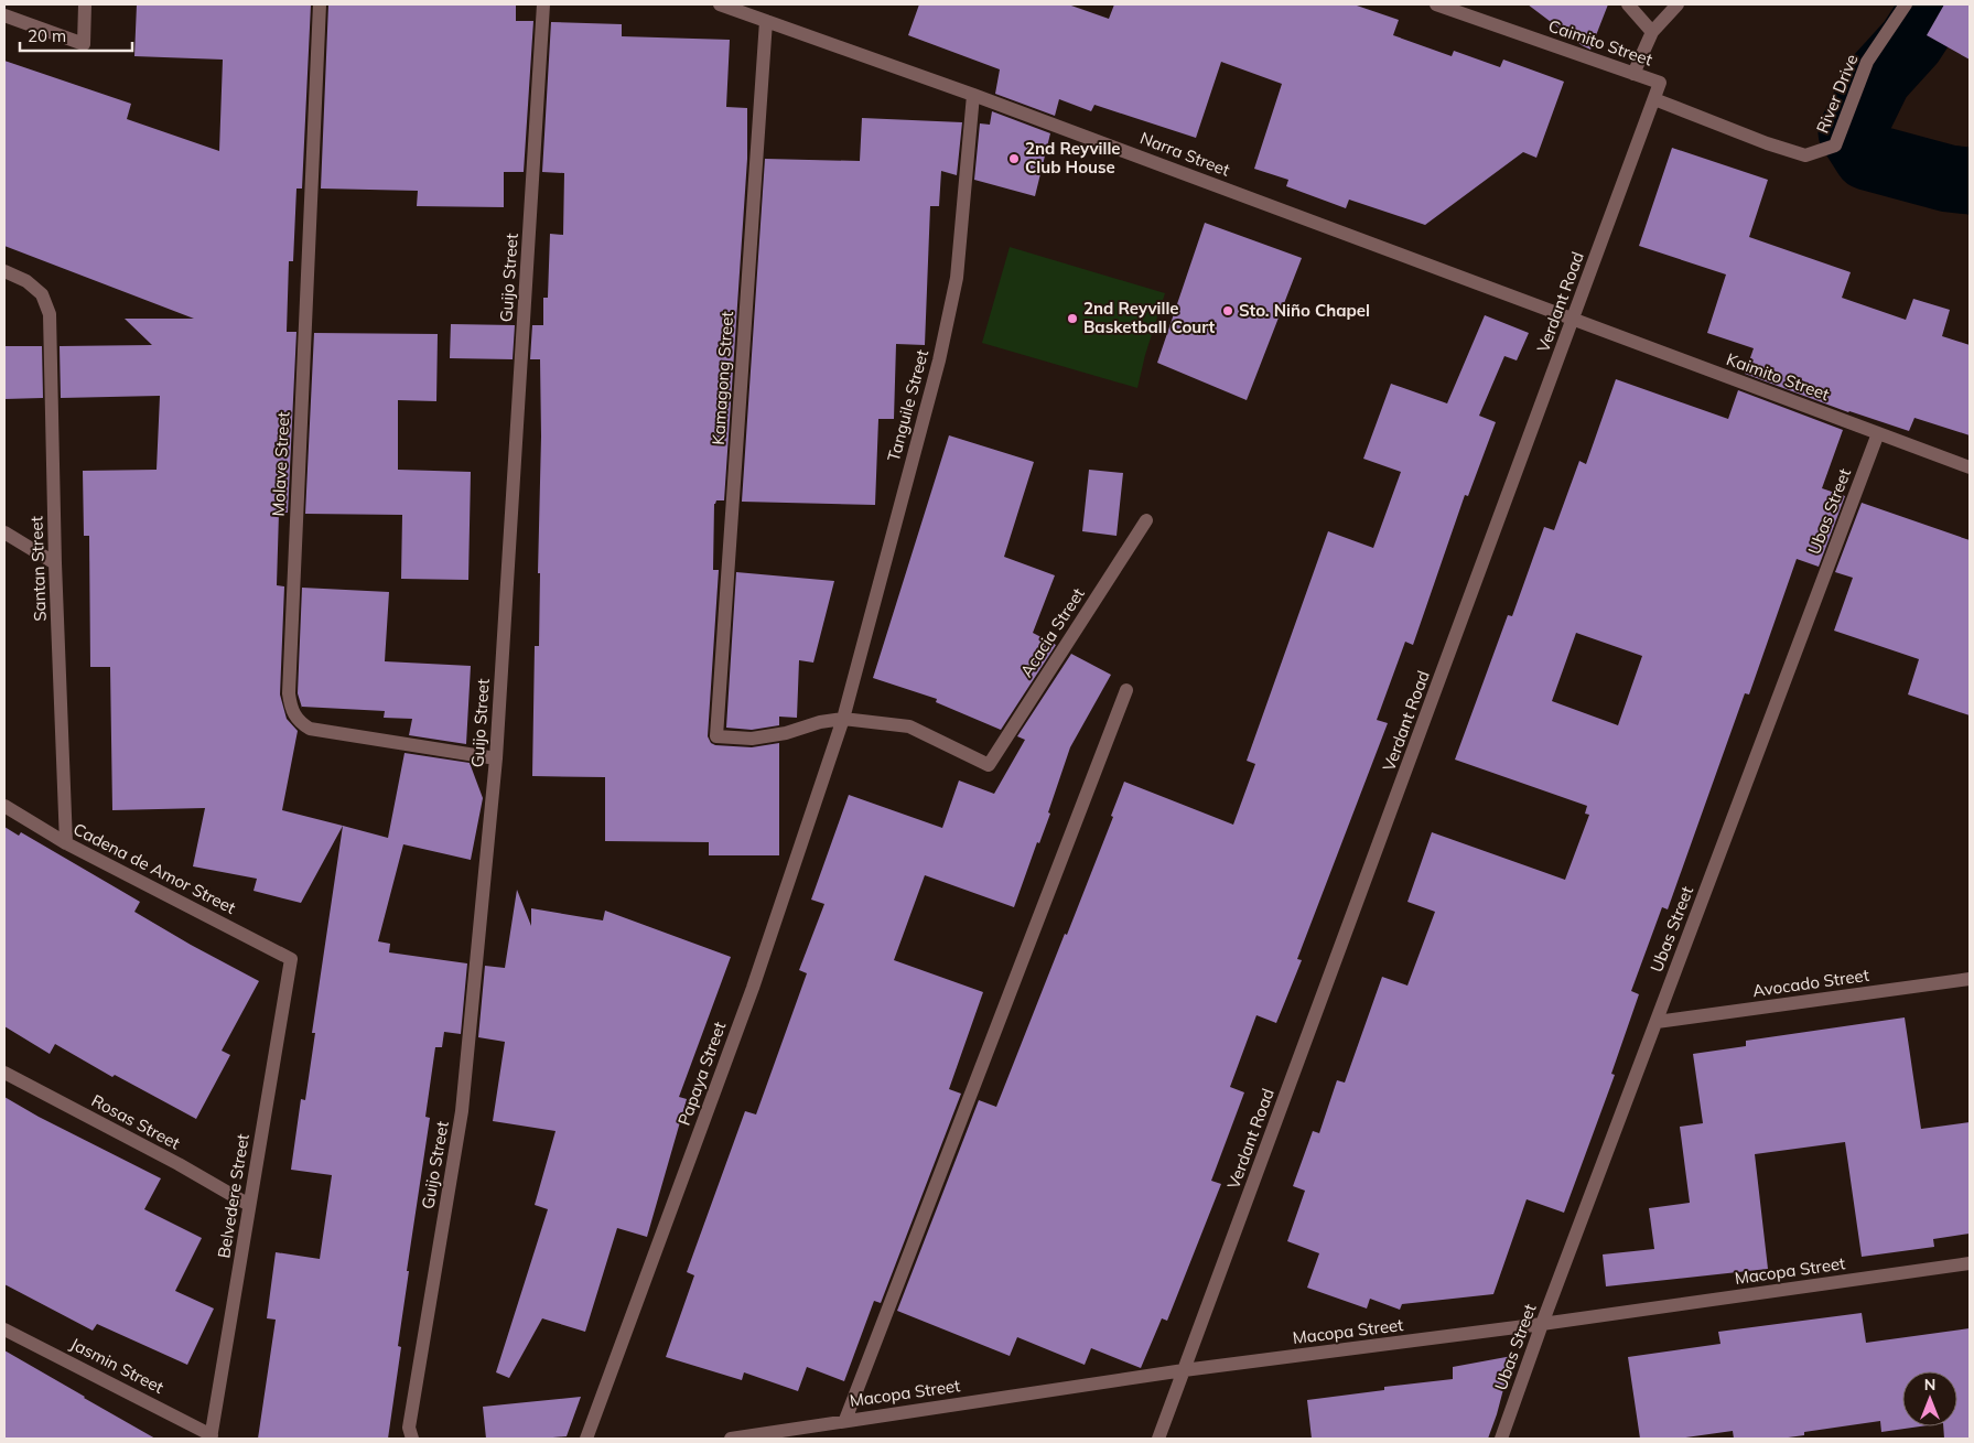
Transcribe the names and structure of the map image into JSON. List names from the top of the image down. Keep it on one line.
{"streets":{"street":["Caimito Street","River Drive","Narra Street","Guijo Street","Verdant Road","Kaimito Street","Kamagong Street","Tanguile Street","Molave Street","Ubas Street","Santan Street","Acacia Street","Cadena de Amor Street","Avocado Street","Papaya Street","Rosas Street","Belvedere Street","Macopa Street","Jasmin Street"]},"crossings":[["Caimito Street","Verdant Road"],["River Drive","Verdant Road"],["Narra Street","Verdant Road"],["Narra Street","Kaimito Street"],["Narra Street","Kamagong Street"],["Narra Street","Tanguile Street"],["Guijo Street","Molave Street"],["Verdant Road","Kaimito Street"],["Verdant Road","Macopa Street"],["Kaimito Street","Ubas Street"],["Kamagong Street","Tanguile Street"],["Kamagong Street","Acacia Street"],["Kamagong Street","Papaya Street"],["Tanguile Street","Acacia Street"],["Tanguile Street","Papaya Street"],["Ubas Street","Avocado Street"],["Ubas Street","Macopa Street"],["Santan Street","Cadena de Amor Street"],["Acacia Street","Papaya Street"],["Cadena de Amor Street","Belvedere Street"],["Rosas Street","Belvedere Street"],["Belvedere Street","Jasmin Street"]],"places":["2nd Reyville Club House","Sto. Niño Chapel","2nd Reyville Basketball Court"],"scale_bar":"20 m","north":"top"}
